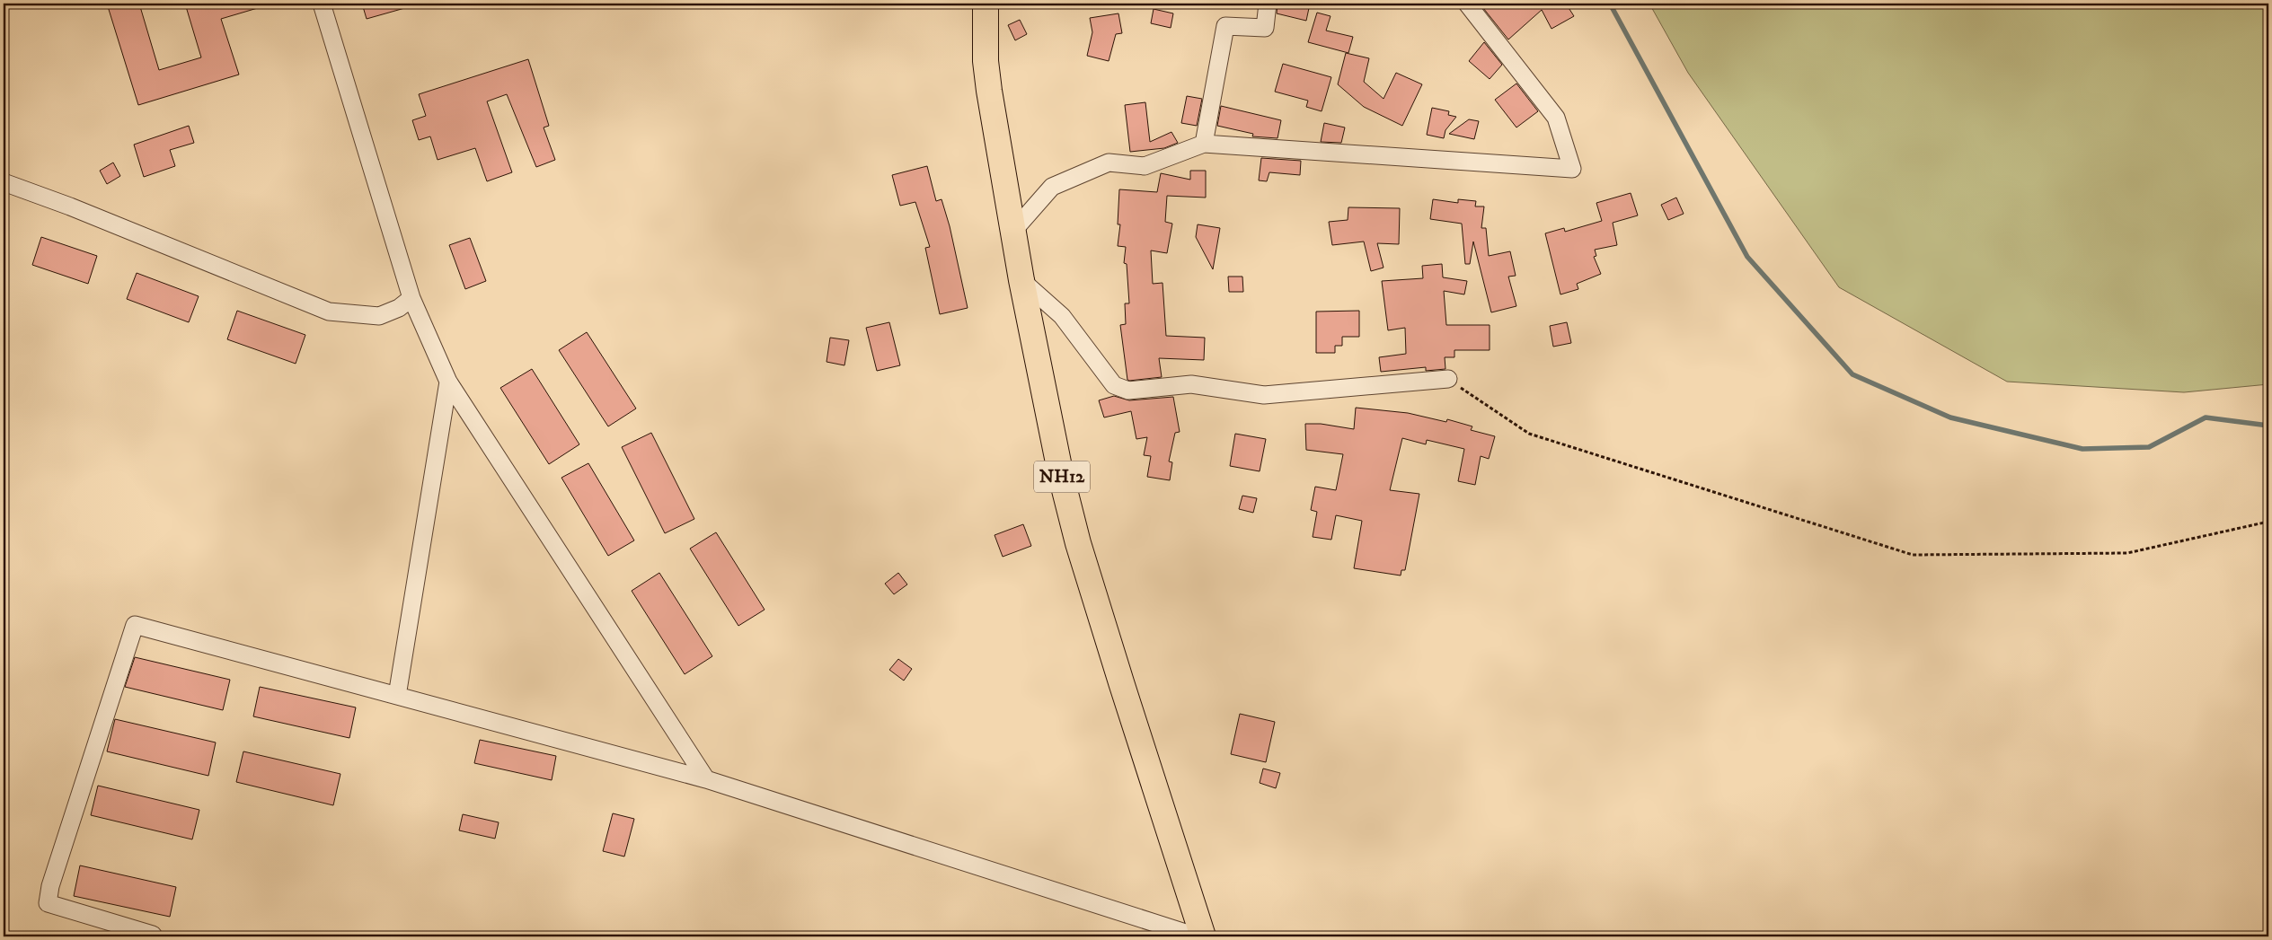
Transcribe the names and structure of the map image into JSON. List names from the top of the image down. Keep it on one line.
{"streets":{"highway":["NH12"]}}
